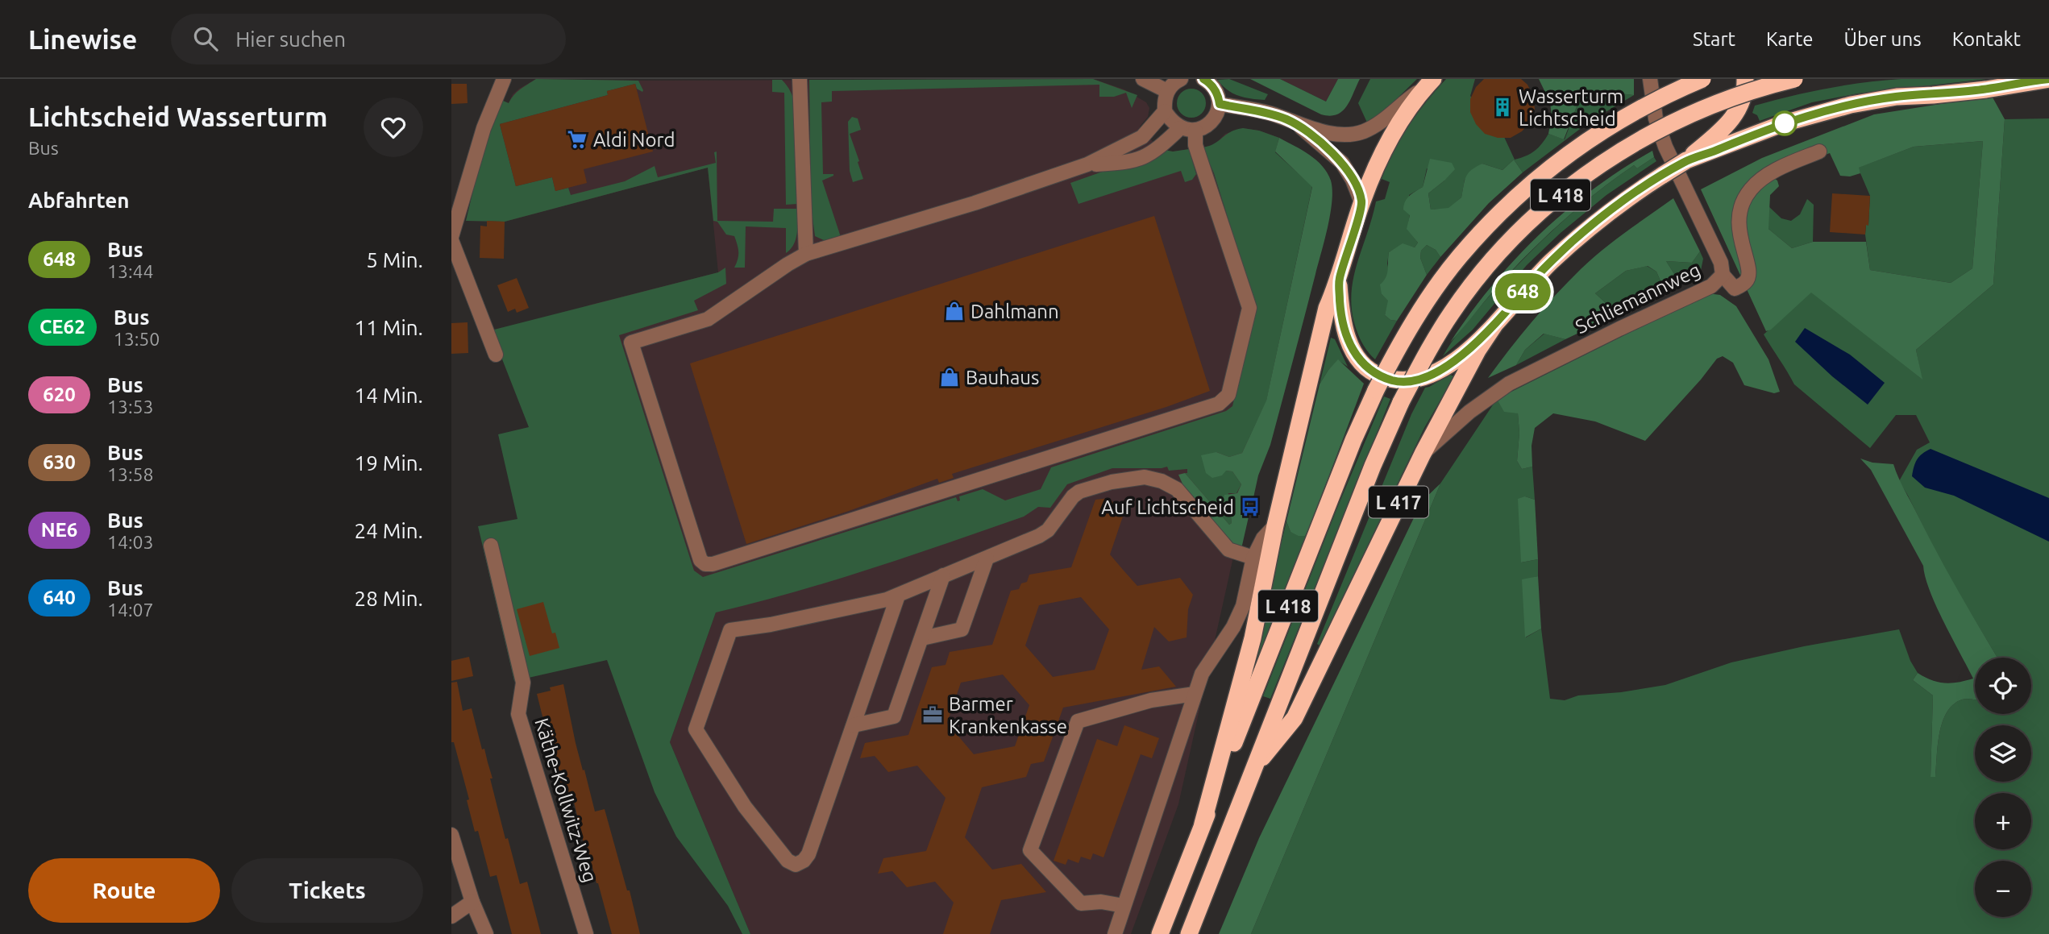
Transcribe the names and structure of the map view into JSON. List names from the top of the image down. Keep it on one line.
{"streets":{"highway":["L 418","L 417"],"street":["Schliemannweg","Käthe-Kollwitz-Weg"]},"crossings":[["L 418","L 417"],["Schliemannweg","L 417"]],"places":{"building":["Wasserturm Lichtscheid"],"supermarket":["Aldi Nord"],"shop":["Dahlmann","Bauhaus"],"bus stop":["Auf Lichtscheid"],"office":["Barmer Krankenkasse"]},"lines":["bus line 648"],"page":{"header":"Linewise","search":"Hier suchen","nav":["Start","Karte","Über uns","Kontakt"],"heading":[["Lichtscheid Wasserturm","Bus"],"Abfahrten"],"on_map":"648","list":[{"mark":"648","name":"Bus","note":"13:44","value":"5 Min."},{"mark":"CE62","name":"Bus","note":"13:50","value":"11 Min."},{"mark":"620","name":"Bus","note":"13:53","value":"14 Min."},{"mark":"630","name":"Bus","note":"13:58","value":"19 Min."},{"mark":"NE6","name":"Bus","note":"14:03","value":"24 Min."},{"mark":"640","name":"Bus","note":"14:07","value":"28 Min."}],"map_buttons":["+","−"],"buttons":["Route","Tickets"]}}
